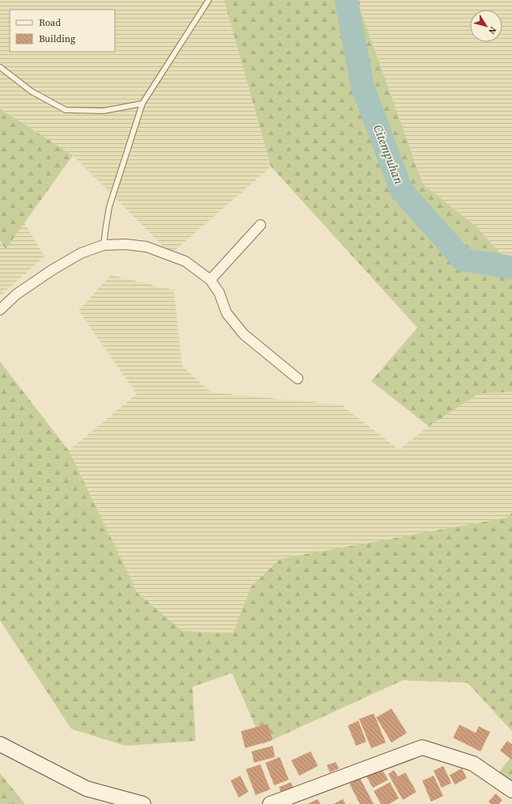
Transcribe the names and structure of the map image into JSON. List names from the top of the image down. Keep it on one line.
{"water":["Citempuhan"],"legend":["Road","Building"],"north":"bottom right"}
